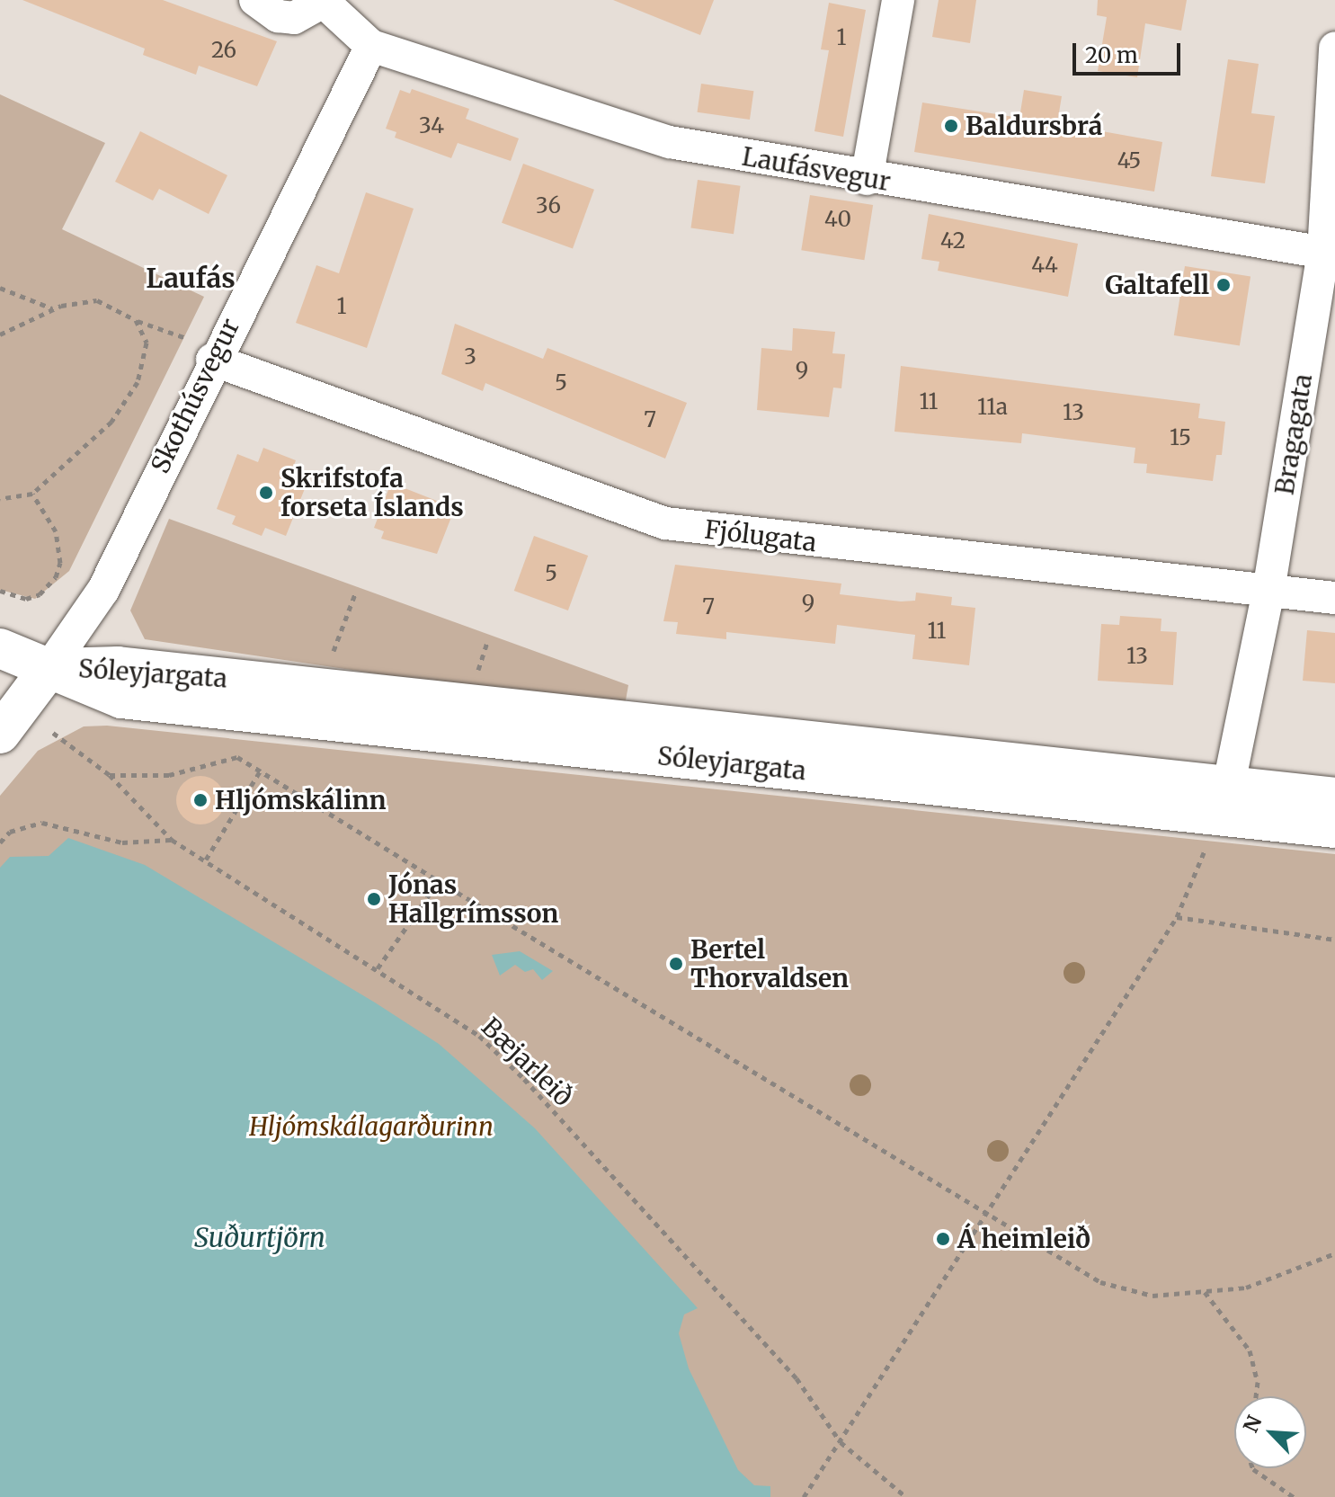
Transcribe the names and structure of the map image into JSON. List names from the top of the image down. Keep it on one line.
{"streets":{"main road":["Skothúsvegur","Sóleyjargata"],"street":["Laufásvegur","Bragagata","Fjólugata"],"path":["Bæjarleið"]},"crossings":[["Laufásvegur","Skothúsvegur"],["Laufásvegur","Bragagata"],["Skothúsvegur","Fjólugata"],["Skothúsvegur","Sóleyjargata"],["Bragagata","Fjólugata"],["Bragagata","Sóleyjargata"]],"districts":["Laufás"],"water":["Suðurtjörn"],"parks":["Hljómskálagarðurinn"],"places":["Baldursbrá","Galtafell","Skrifstofa forseta Íslands","Hljómskálinn","Jónas Hallgrímsson","Bertel Thorvaldsen","Á heimleið"],"house_numbers":["1","26","34","45","36","40","42","44","1","3","9","5","11","11a","13","7","15","5","9","7","11","13"],"scale_bar":"20 m","north":"top left"}
